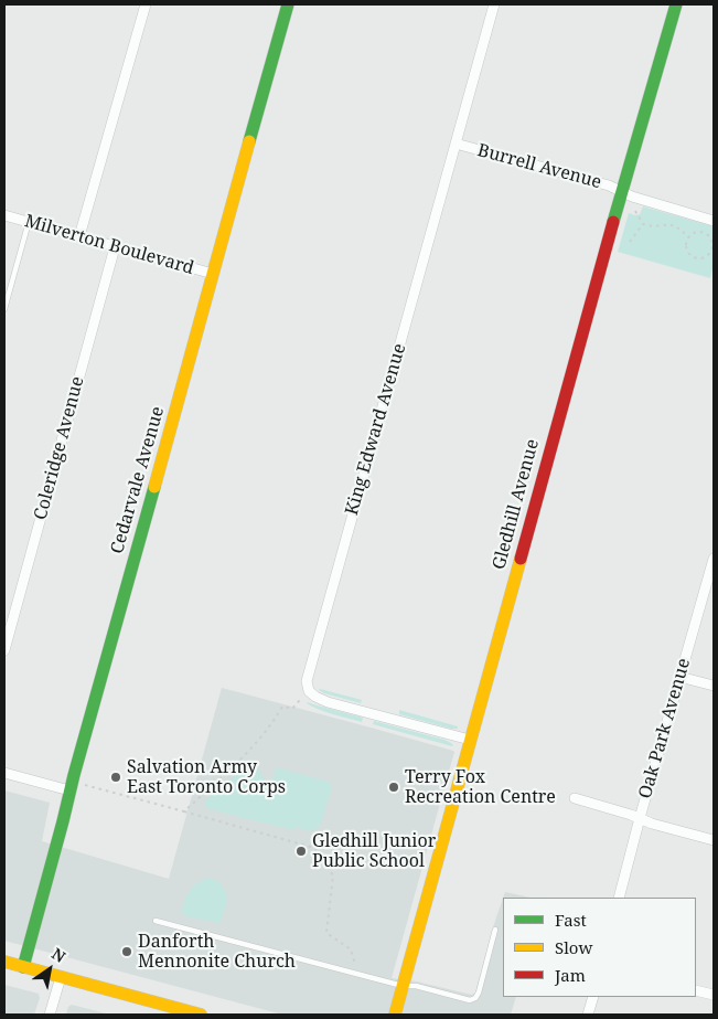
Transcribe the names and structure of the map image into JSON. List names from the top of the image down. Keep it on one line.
{"streets":{"street":["Burrell Avenue","Milverton Boulevard","King Edward Avenue","Coleridge Avenue","Cedarvale Avenue","Gledhill Avenue","Oak Park Avenue"]},"crossings":[["Burrell Avenue","King Edward Avenue"],["Burrell Avenue","Gledhill Avenue"],["Milverton Boulevard","Coleridge Avenue"],["Milverton Boulevard","Cedarvale Avenue"],["King Edward Avenue","Gledhill Avenue"]],"places":["Salvation Army East Toronto Corps","Terry Fox Recreation Centre","Gledhill Junior Public School","Danforth Mennonite Church"],"legend":["Fast","Slow","Jam"],"north":"top right"}
